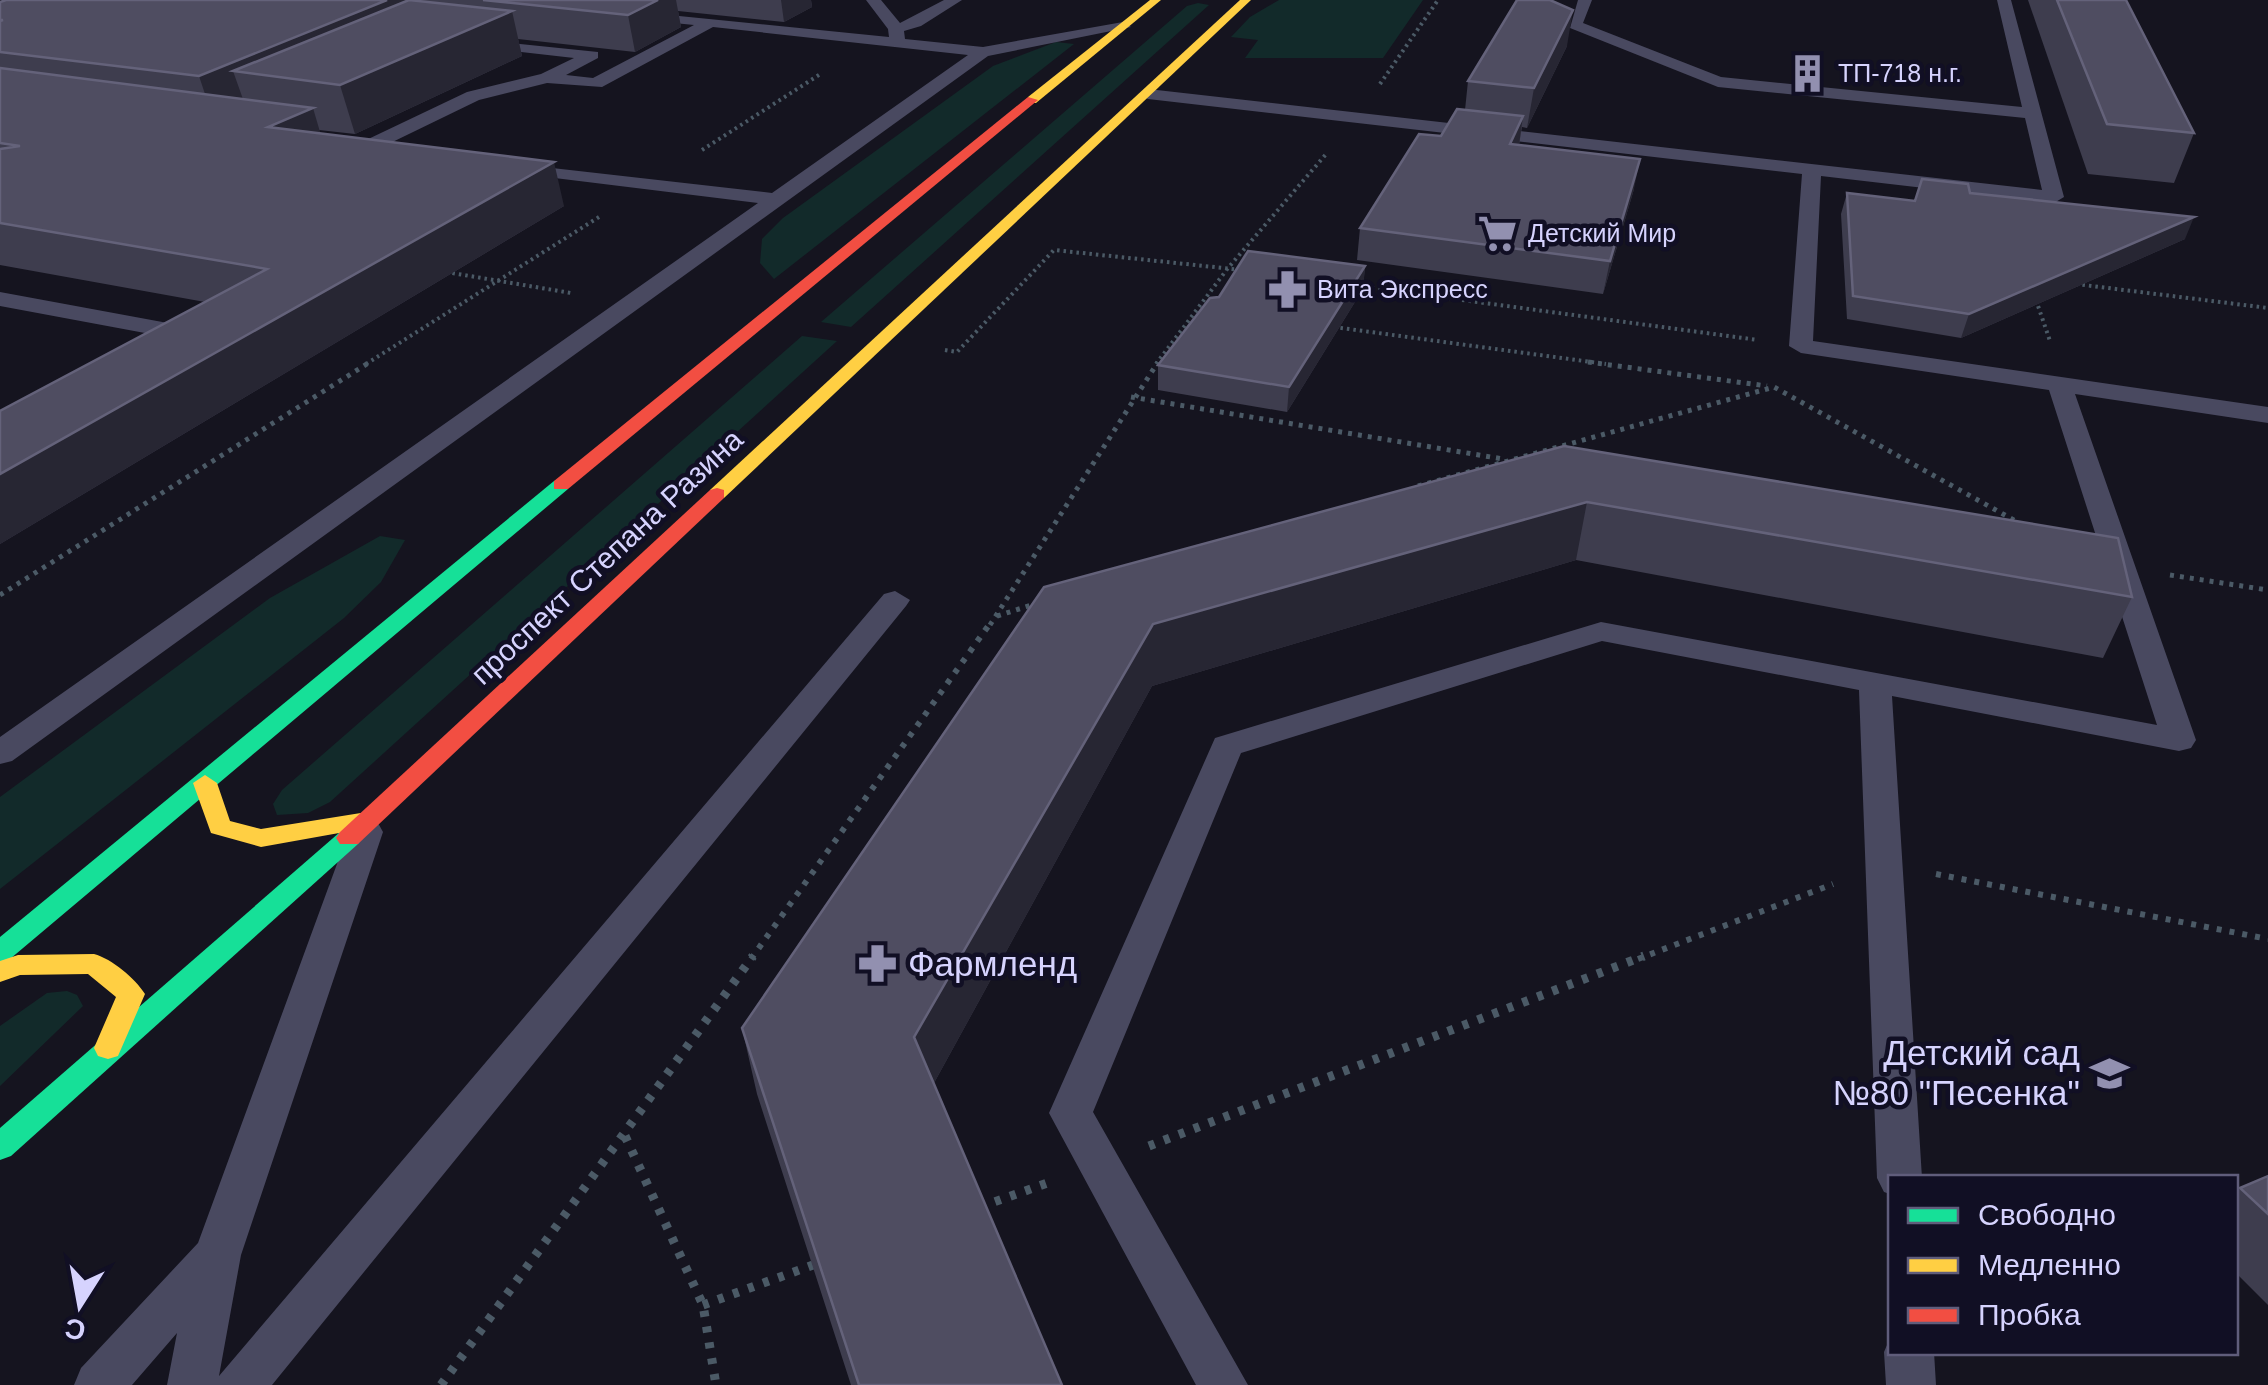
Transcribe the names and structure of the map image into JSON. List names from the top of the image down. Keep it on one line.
{"streets":{"main road":["проспект Степана Разина"]},"places":{"building":["ТП-718 н.г."],"supermarket":["Детский Мир"],"pharmacy":["Вита Экспресс","Фармленд"],"school or university":["Детский сад №80 \"Песенка\""]},"legend":["Свободно","Медленно","Пробка"],"north":"bottom"}
